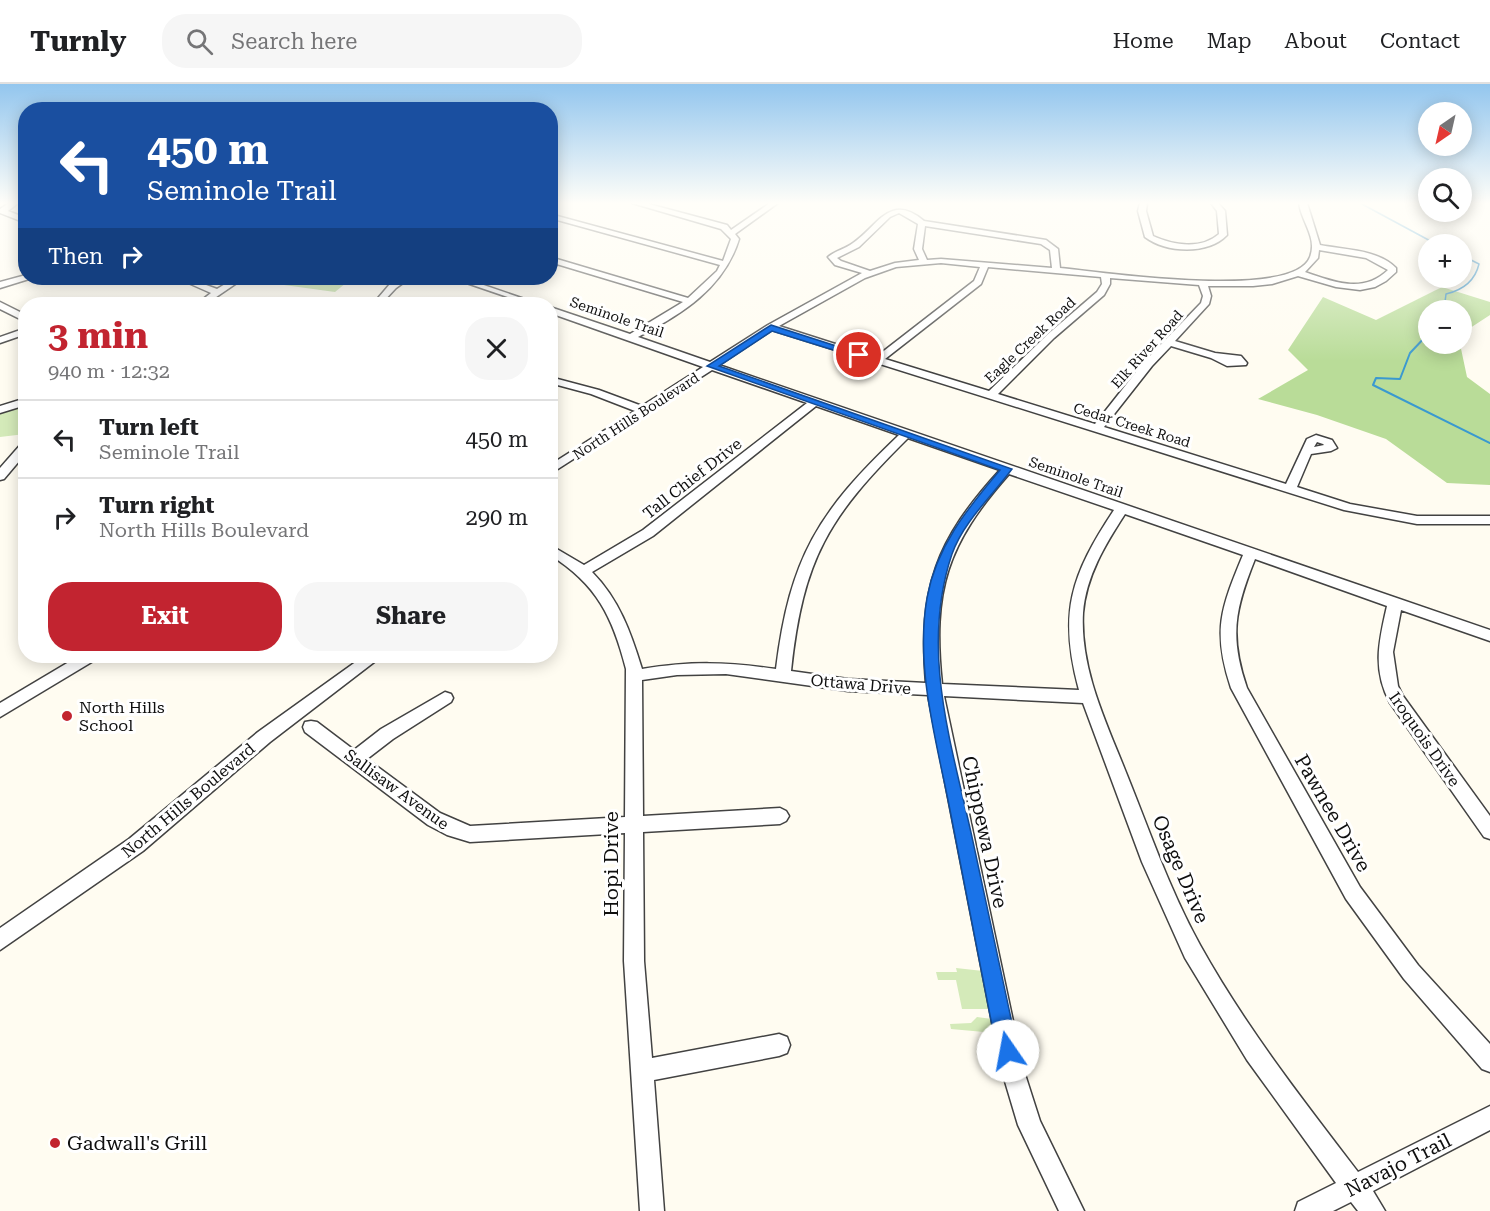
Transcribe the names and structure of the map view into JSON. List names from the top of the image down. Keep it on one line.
{"streets":{"street":["Seminole Trail","Eagle Creek Road","Elk River Road","North Hills Boulevard","Cedar Creek Road","Tall Chief Drive","Ottawa Drive","Iroquois Drive","Sallisaw Avenue","Pawnee Drive","Chippewa Drive","Hopi Drive","Osage Drive","Navajo Trail"]},"crossings":[["Seminole Trail","North Hills Boulevard"],["Seminole Trail","Tall Chief Drive"],["Seminole Trail","Iroquois Drive"],["Seminole Trail","Pawnee Drive"],["Seminole Trail","Chippewa Drive"],["Seminole Trail","Osage Drive"],["Eagle Creek Road","North Hills Boulevard"],["Eagle Creek Road","Cedar Creek Road"],["Elk River Road","North Hills Boulevard"],["Elk River Road","Cedar Creek Road"],["North Hills Boulevard","Cedar Creek Road"],["Tall Chief Drive","Hopi Drive"],["Ottawa Drive","Chippewa Drive"],["Ottawa Drive","Hopi Drive"],["Ottawa Drive","Osage Drive"],["Sallisaw Avenue","Hopi Drive"],["Osage Drive","Navajo Trail"]],"places":["North Hills School","Gadwall's Grill"],"north":"bottom left","page":{"header":"Turnly","search":"Search here","nav":["Home","Map","About","Contact"],"map_buttons":["+","−"],"turn":["450 m","Seminole Trail"],"then":"Then","heading":["3 min","940 m · 12:32"],"list":[{"name":"Turn left","note":"Seminole Trail","value":"450 m"},{"name":"Turn right","note":"North Hills Boulevard","value":"290 m"}],"buttons":["Exit","Share"]}}
